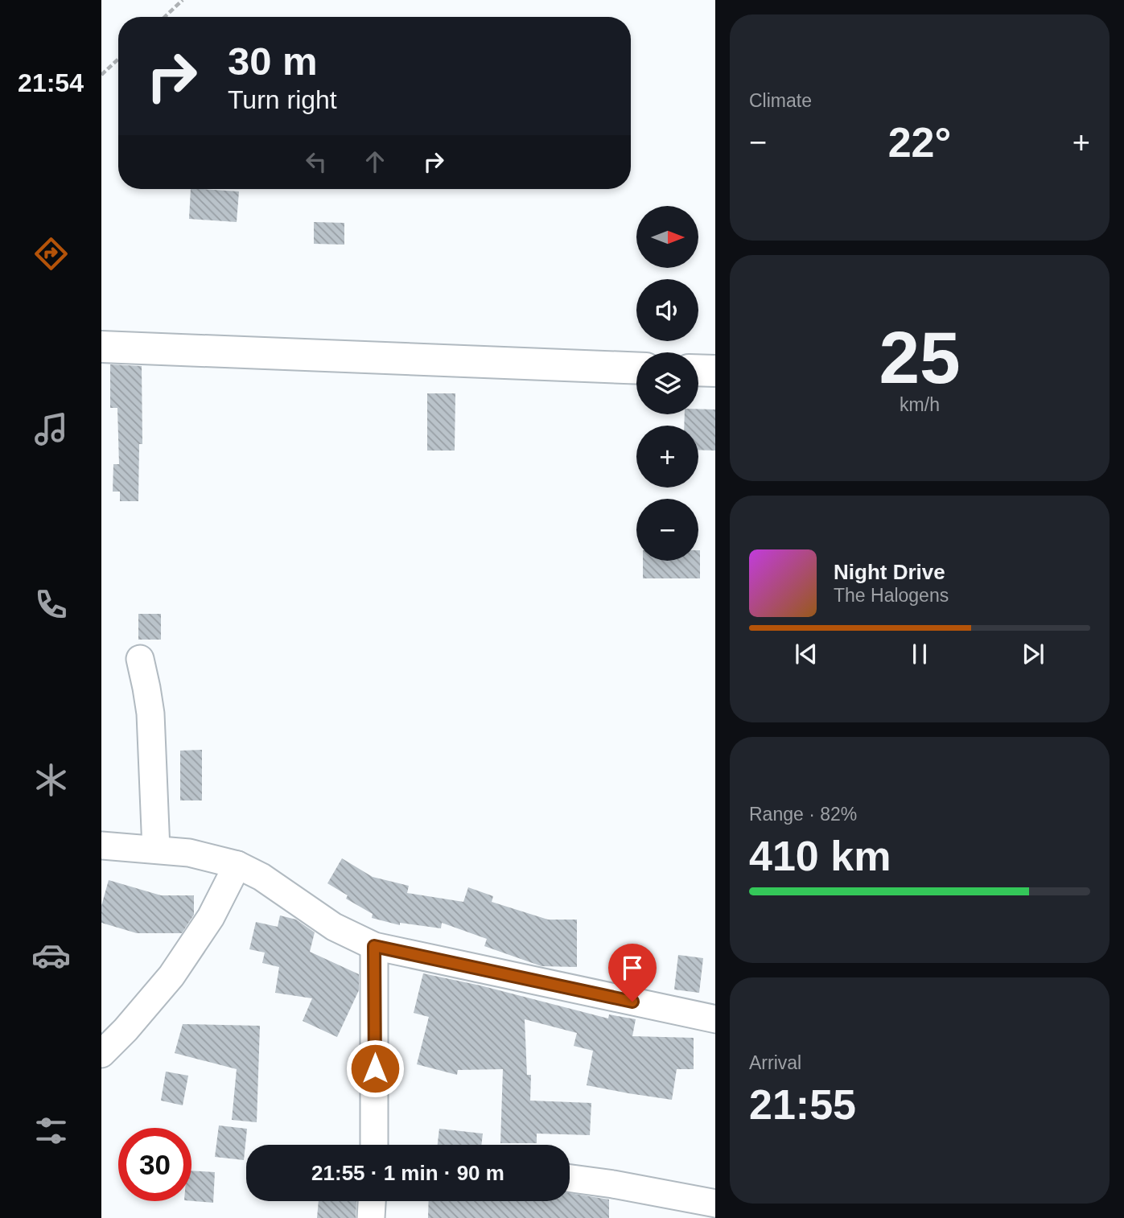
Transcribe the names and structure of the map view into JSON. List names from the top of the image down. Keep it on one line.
{"north":"right","page":{"tabs":"21:54","tile":["Climate",["25","km/h"],["Range · 82%","410 km"],["Arrival","21:55"]],"turn":["30 m","Turn right"],"heat":["−","22°","+"],"map_buttons":["+","−"],"song":["Night Drive","The Halogens"],"limit":"30","trip":"21:55 · 1 min · 90 m"}}
